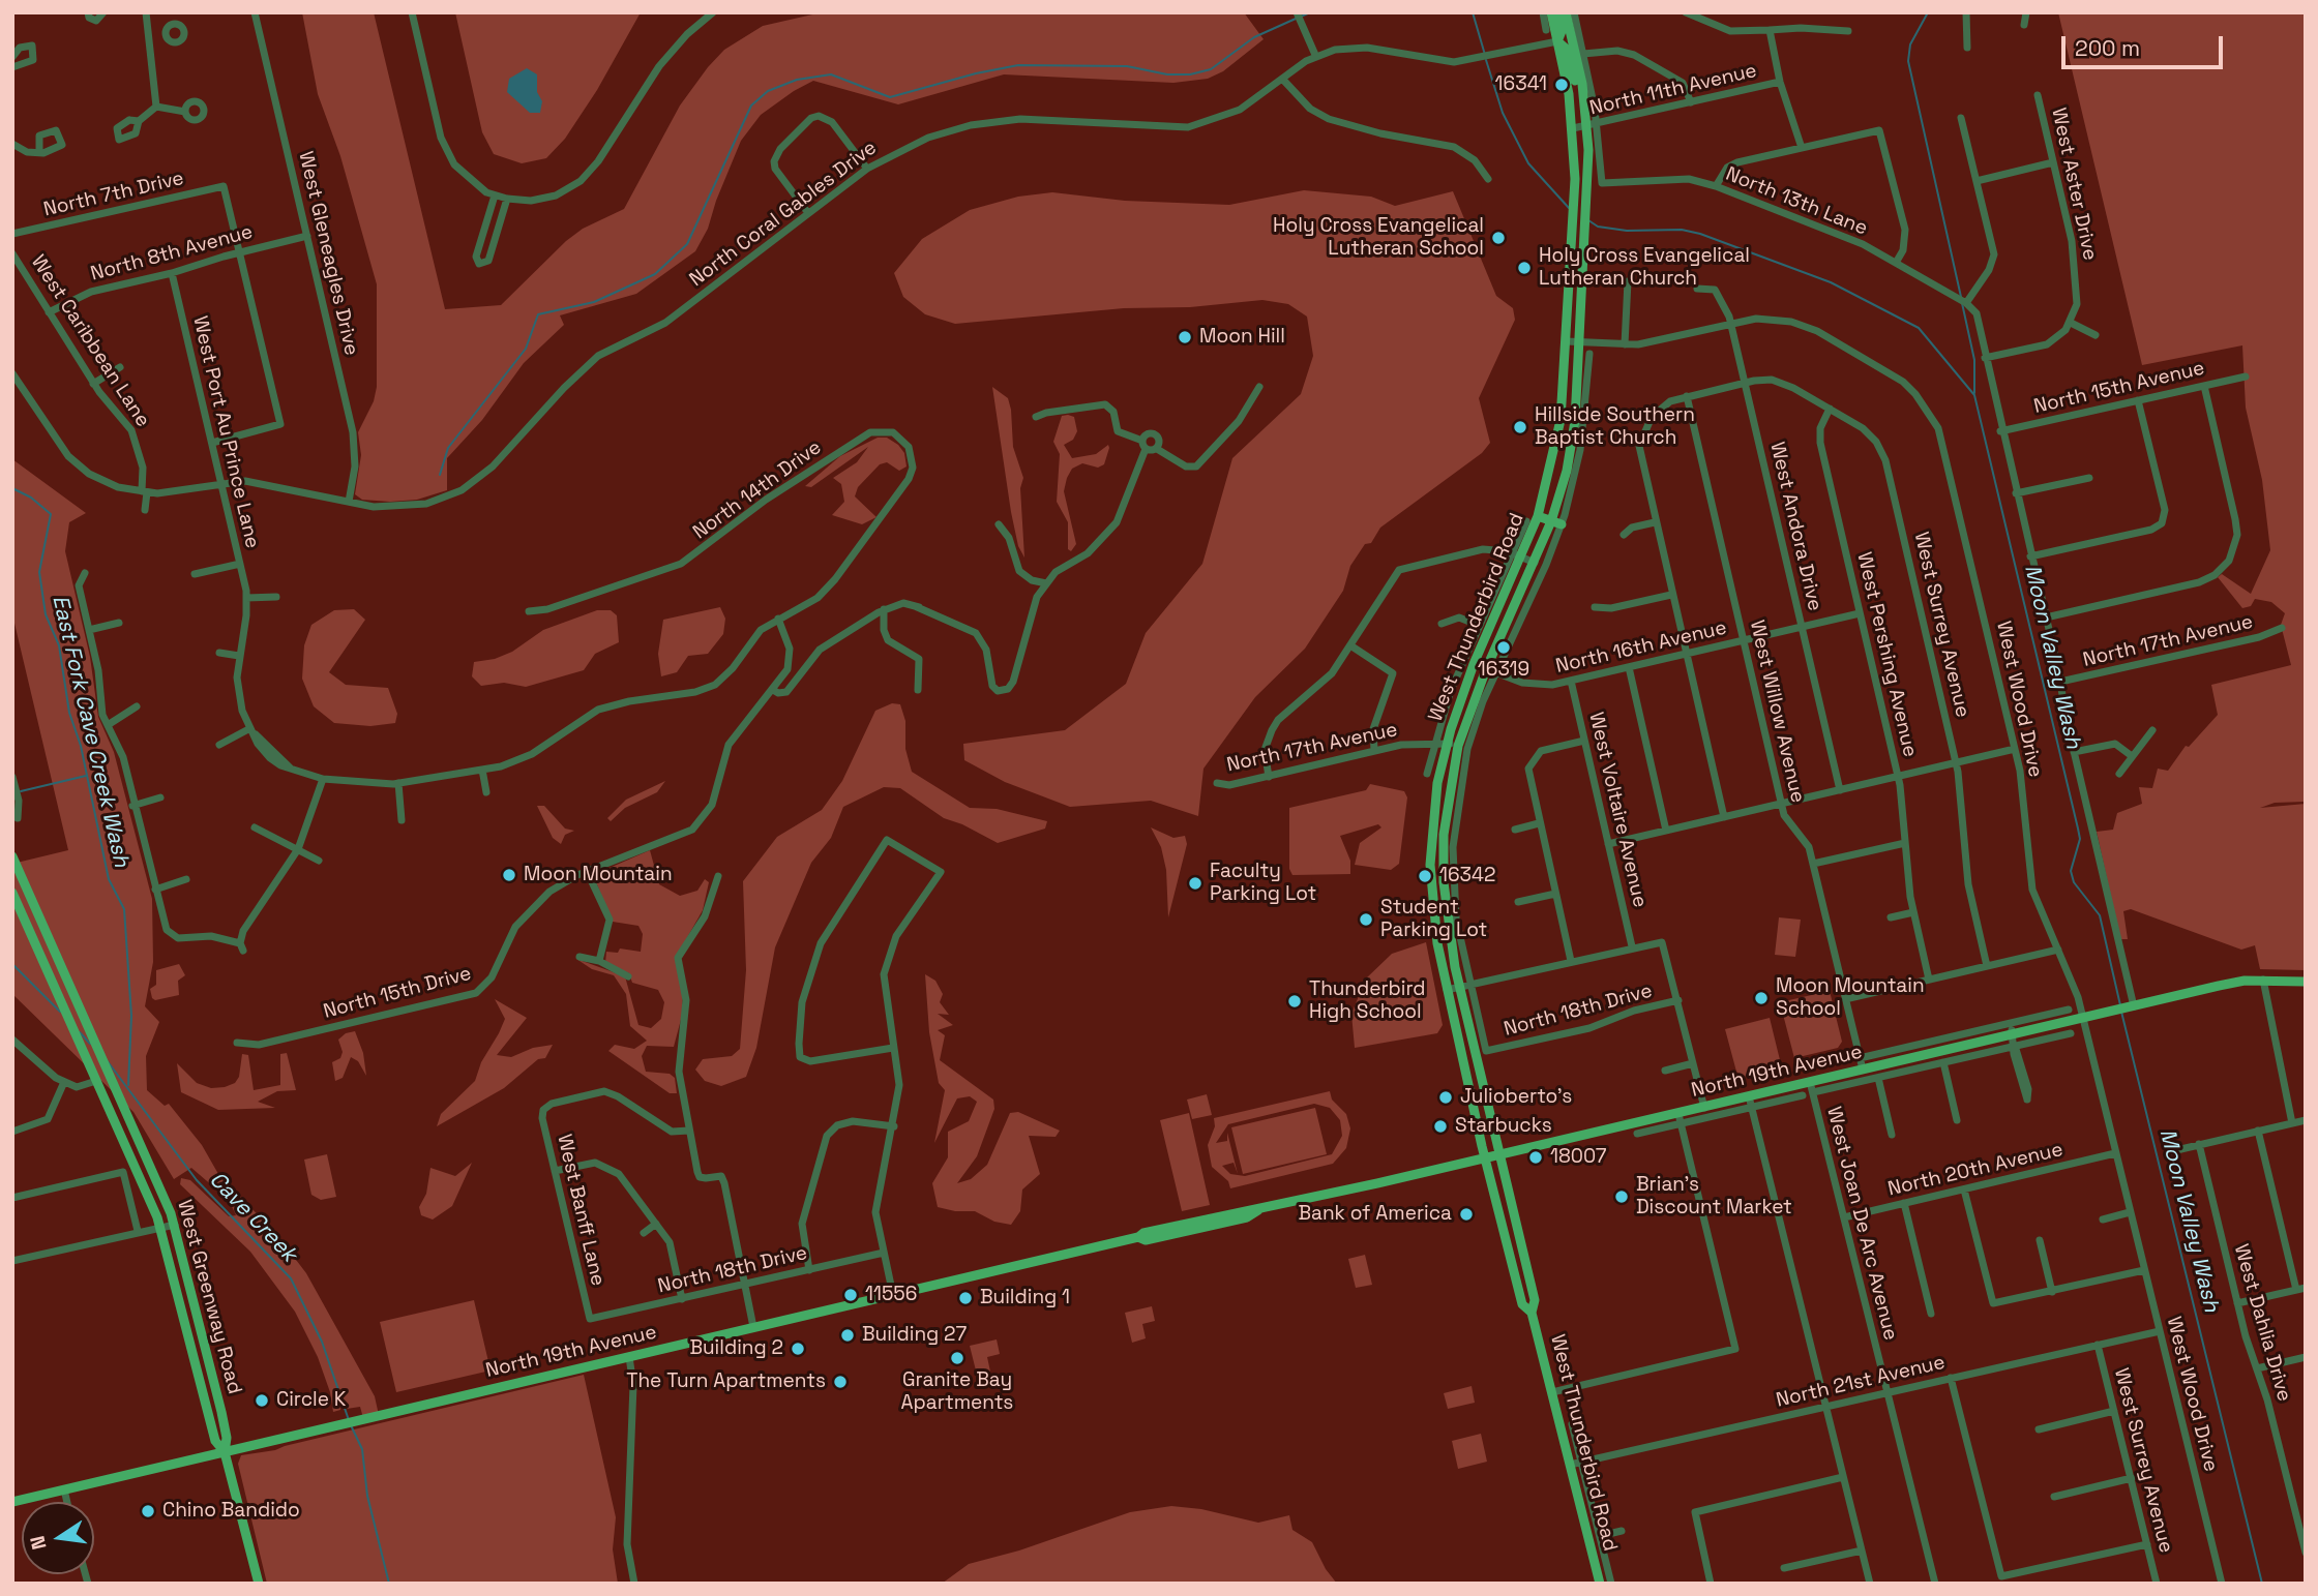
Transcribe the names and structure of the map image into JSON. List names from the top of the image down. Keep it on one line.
{"streets":{"main road":["West Thunderbird Road","North 19th Avenue","West Greenway Road"],"street":["North 11th Avenue","West Aster Drive","North 7th Drive","North 13th Lane","North Coral Gables Drive","North 8th Avenue","West Gleneagles Drive","West Caribbean Lane","North 15th Avenue","West Port Au Prince Lane","North 14th Drive","West Andora Drive","West Surrey Avenue","North 17th Avenue","North 16th Avenue","West Pershing Avenue","West Wood Drive","West Willow Avenue","West Voltaire Avenue","North 15th Drive","North 18th Drive","North 20th Avenue","West Banff Lane","West Joan De Arc Avenue","West Dahlia Drive","North 21st Avenue"]},"crossings":[["North 11th Avenue","West Thunderbird Road"],["North 7th Drive","North 8th Avenue"],["North 13th Lane","West Thunderbird Road"],["North Coral Gables Drive","West Gleneagles Drive"],["North Coral Gables Drive","West Caribbean Lane"],["North Coral Gables Drive","West Port Au Prince Lane"],["North Coral Gables Drive","West Thunderbird Road"],["North 8th Avenue","West Gleneagles Drive"],["North 8th Avenue","West Caribbean Lane"],["North 8th Avenue","West Port Au Prince Lane"],["North 14th Drive","North 15th Drive"],["West Andora Drive","West Surrey Avenue"],["West Andora Drive","North 16th Avenue"],["West Andora Drive","West Wood Drive"],["West Thunderbird Road","North 17th Avenue"],["West Thunderbird Road","North 16th Avenue"],["West Thunderbird Road","West Wood Drive"],["West Thunderbird Road","North 18th Drive"],["West Thunderbird Road","North 19th Avenue"],["West Thunderbird Road","North 21st Avenue"],["West Surrey Avenue","West Pershing Avenue"],["West Surrey Avenue","North 21st Avenue"],["North 16th Avenue","West Pershing Avenue"],["North 16th Avenue","West Willow Avenue"],["North 16th Avenue","West Voltaire Avenue"],["West Wood Drive","North 19th Avenue"],["West Wood Drive","North 20th Avenue"],["West Wood Drive","North 21st Avenue"],["West Willow Avenue","North 19th Avenue"],["North 18th Drive","West Banff Lane"],["North 19th Avenue","West Joan De Arc Avenue"],["North 19th Avenue","West Greenway Road"],["North 20th Avenue","West Joan De Arc Avenue"],["West Joan De Arc Avenue","North 21st Avenue"]],"water":["Moon Valley Wash","East Fork Cave Creek Wash","Cave Creek"],"places":["16341","Holy Cross Evangelical Lutheran School","Holy Cross Evangelical Lutheran Church","Moon Hill","Hillside Southern Baptist Church","16319","Moon Mountain","16342","Faculty Parking Lot","Student Parking Lot","Moon Mountain School","Thunderbird High School","Julioberto's","Starbucks","18007","Brian's Discount Market","Bank of America","11556","Building 1","Building 27","Building 2","Granite Bay Apartments","The Turn Apartments","Circle K","Chino Bandido"],"scale_bar":"200 m","north":"left"}
